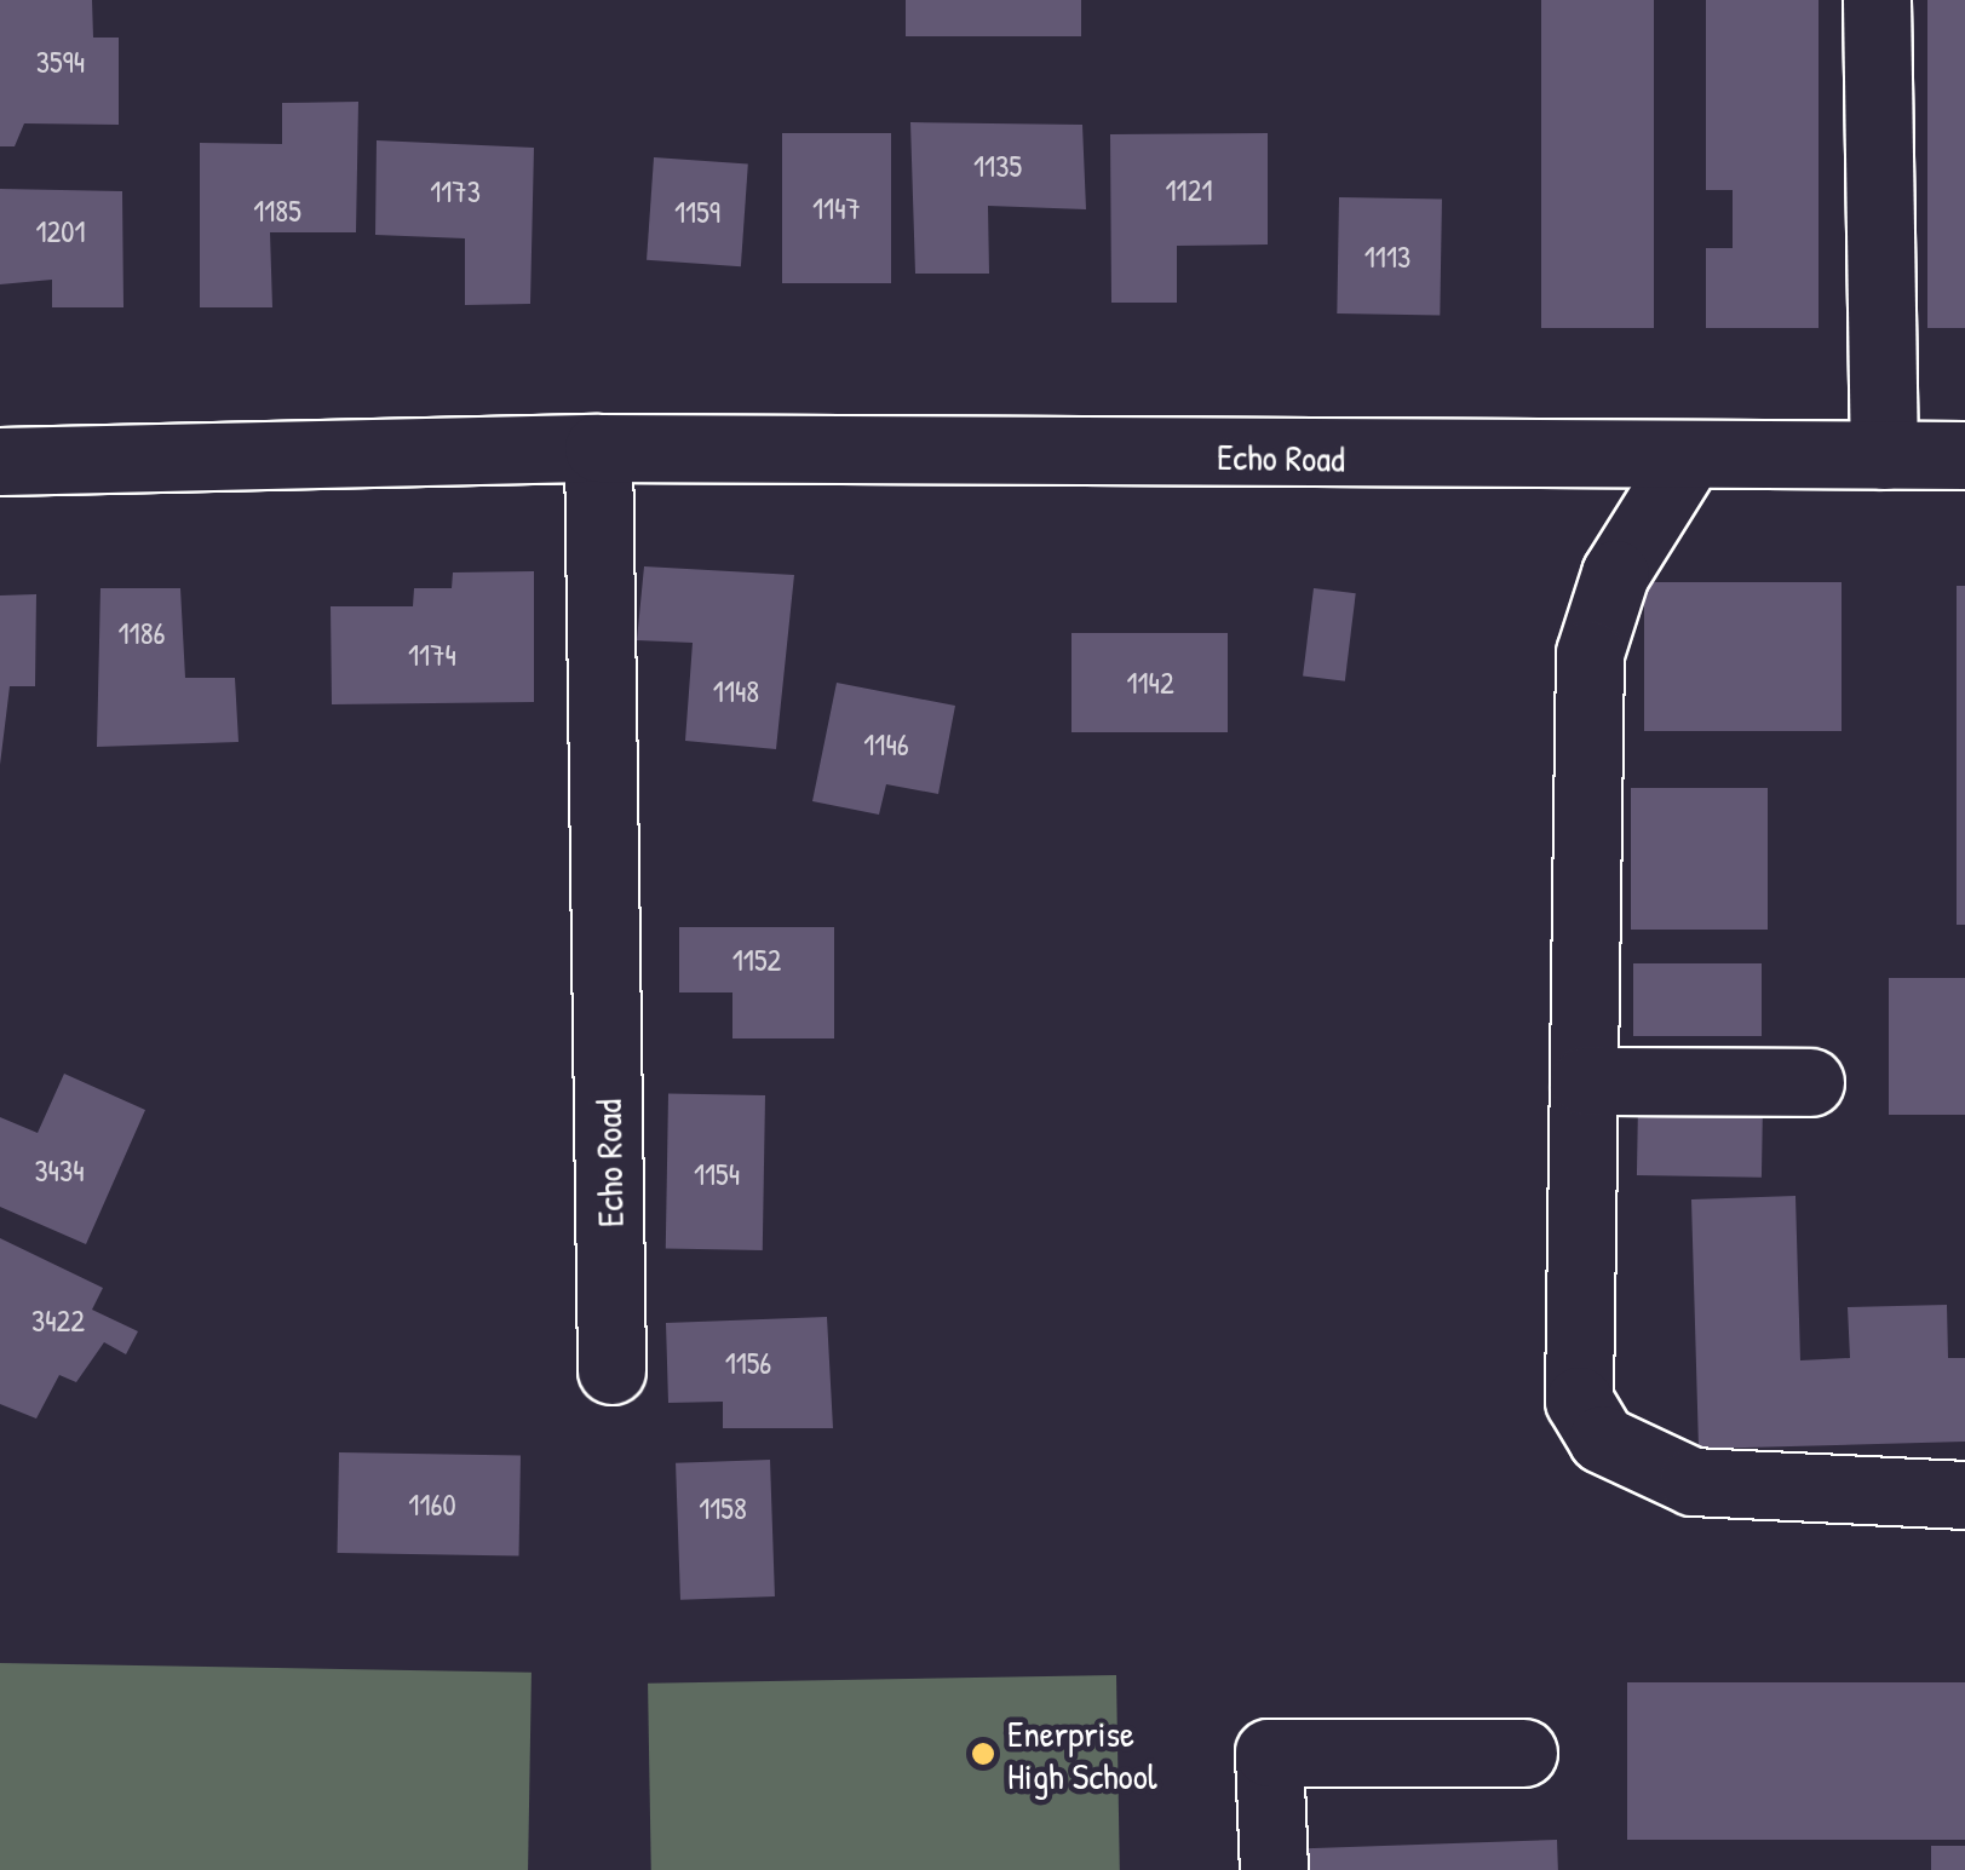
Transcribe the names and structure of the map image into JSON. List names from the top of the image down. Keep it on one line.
{"streets":{"street":["Echo Road"]},"places":["Enerprise High School"],"house_numbers":["3594","1135","1121","1173","1147","1185","1159","1201","1113","1186","1174","1142","1148","1146","1152","3434","1154","3422","1156","1160","1158"]}
